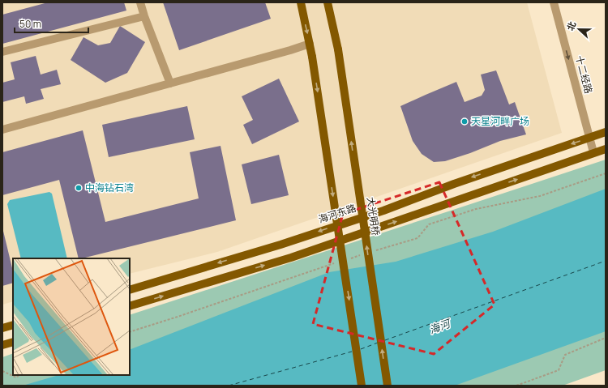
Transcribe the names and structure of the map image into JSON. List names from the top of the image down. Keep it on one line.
{"streets":{"main road":["海河东路","大光明桥"],"street":["十二经路"]},"crossings":[["十二经路","海河东路"]],"one_way":["十二经路"],"water":["海河"],"places":["天星河畔广场","中海钻石湾"],"scale_bar":"50 m","north":"left"}
